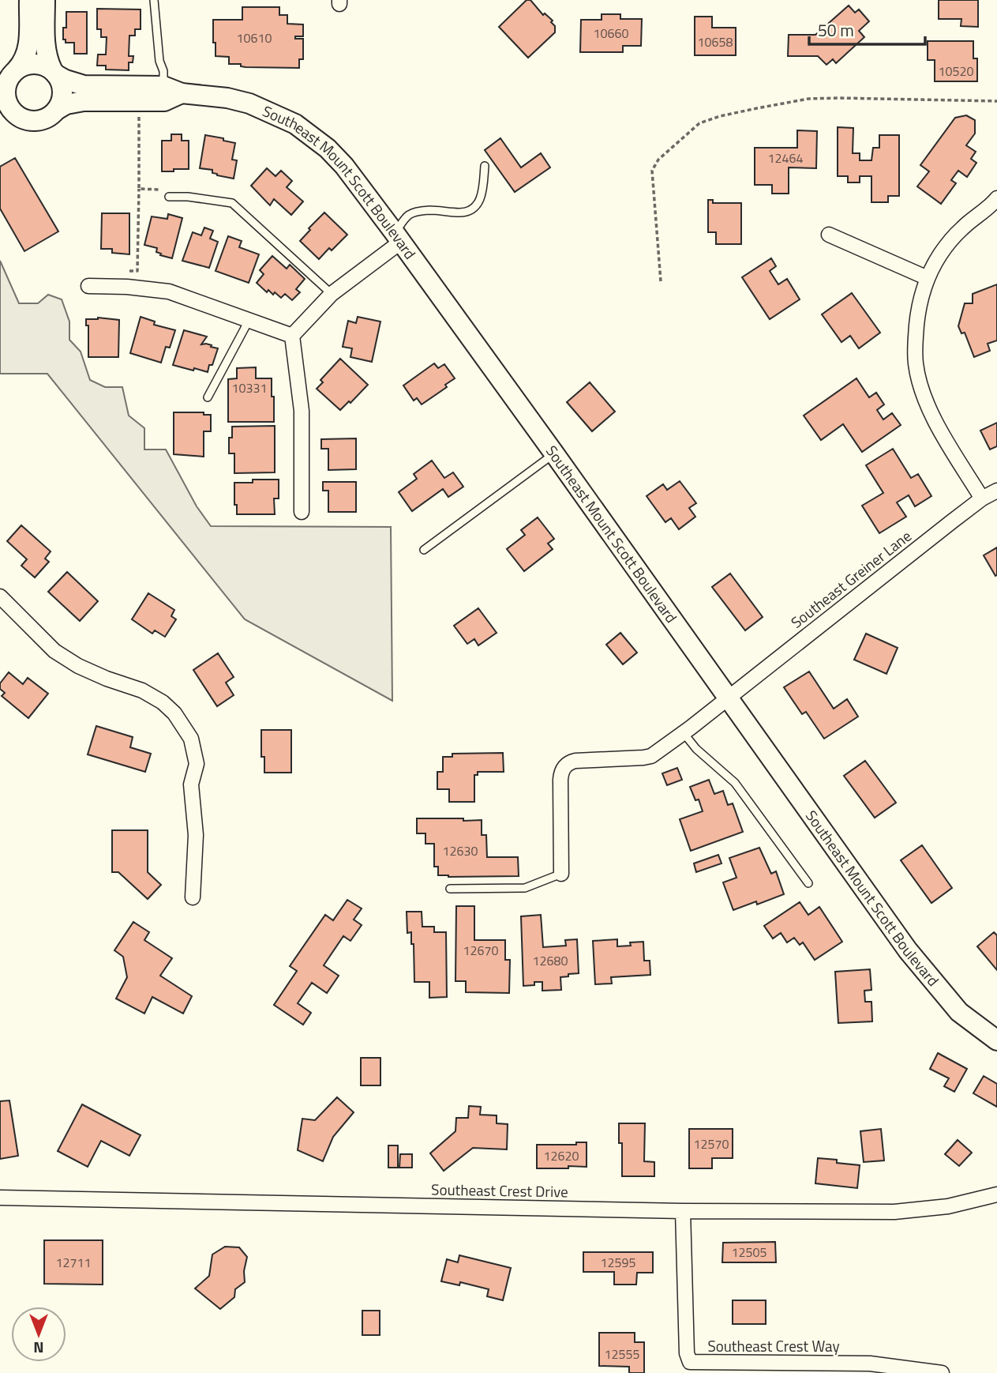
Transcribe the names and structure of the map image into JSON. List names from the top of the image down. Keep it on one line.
{"streets":{"main road":["Southeast Mount Scott Boulevard"],"street":["Southeast Greiner Lane","Southeast Crest Drive","Southeast Crest Way"]},"crossings":[["Southeast Mount Scott Boulevard","Southeast Greiner Lane"],["Southeast Crest Drive","Southeast Crest Way"]],"house_numbers":["10660","10610","10658","10520","12464","10331","12630","12670","12680","12570","12620","12505","12711","12595","12555"],"scale_bar":"50 m","north":"bottom"}
